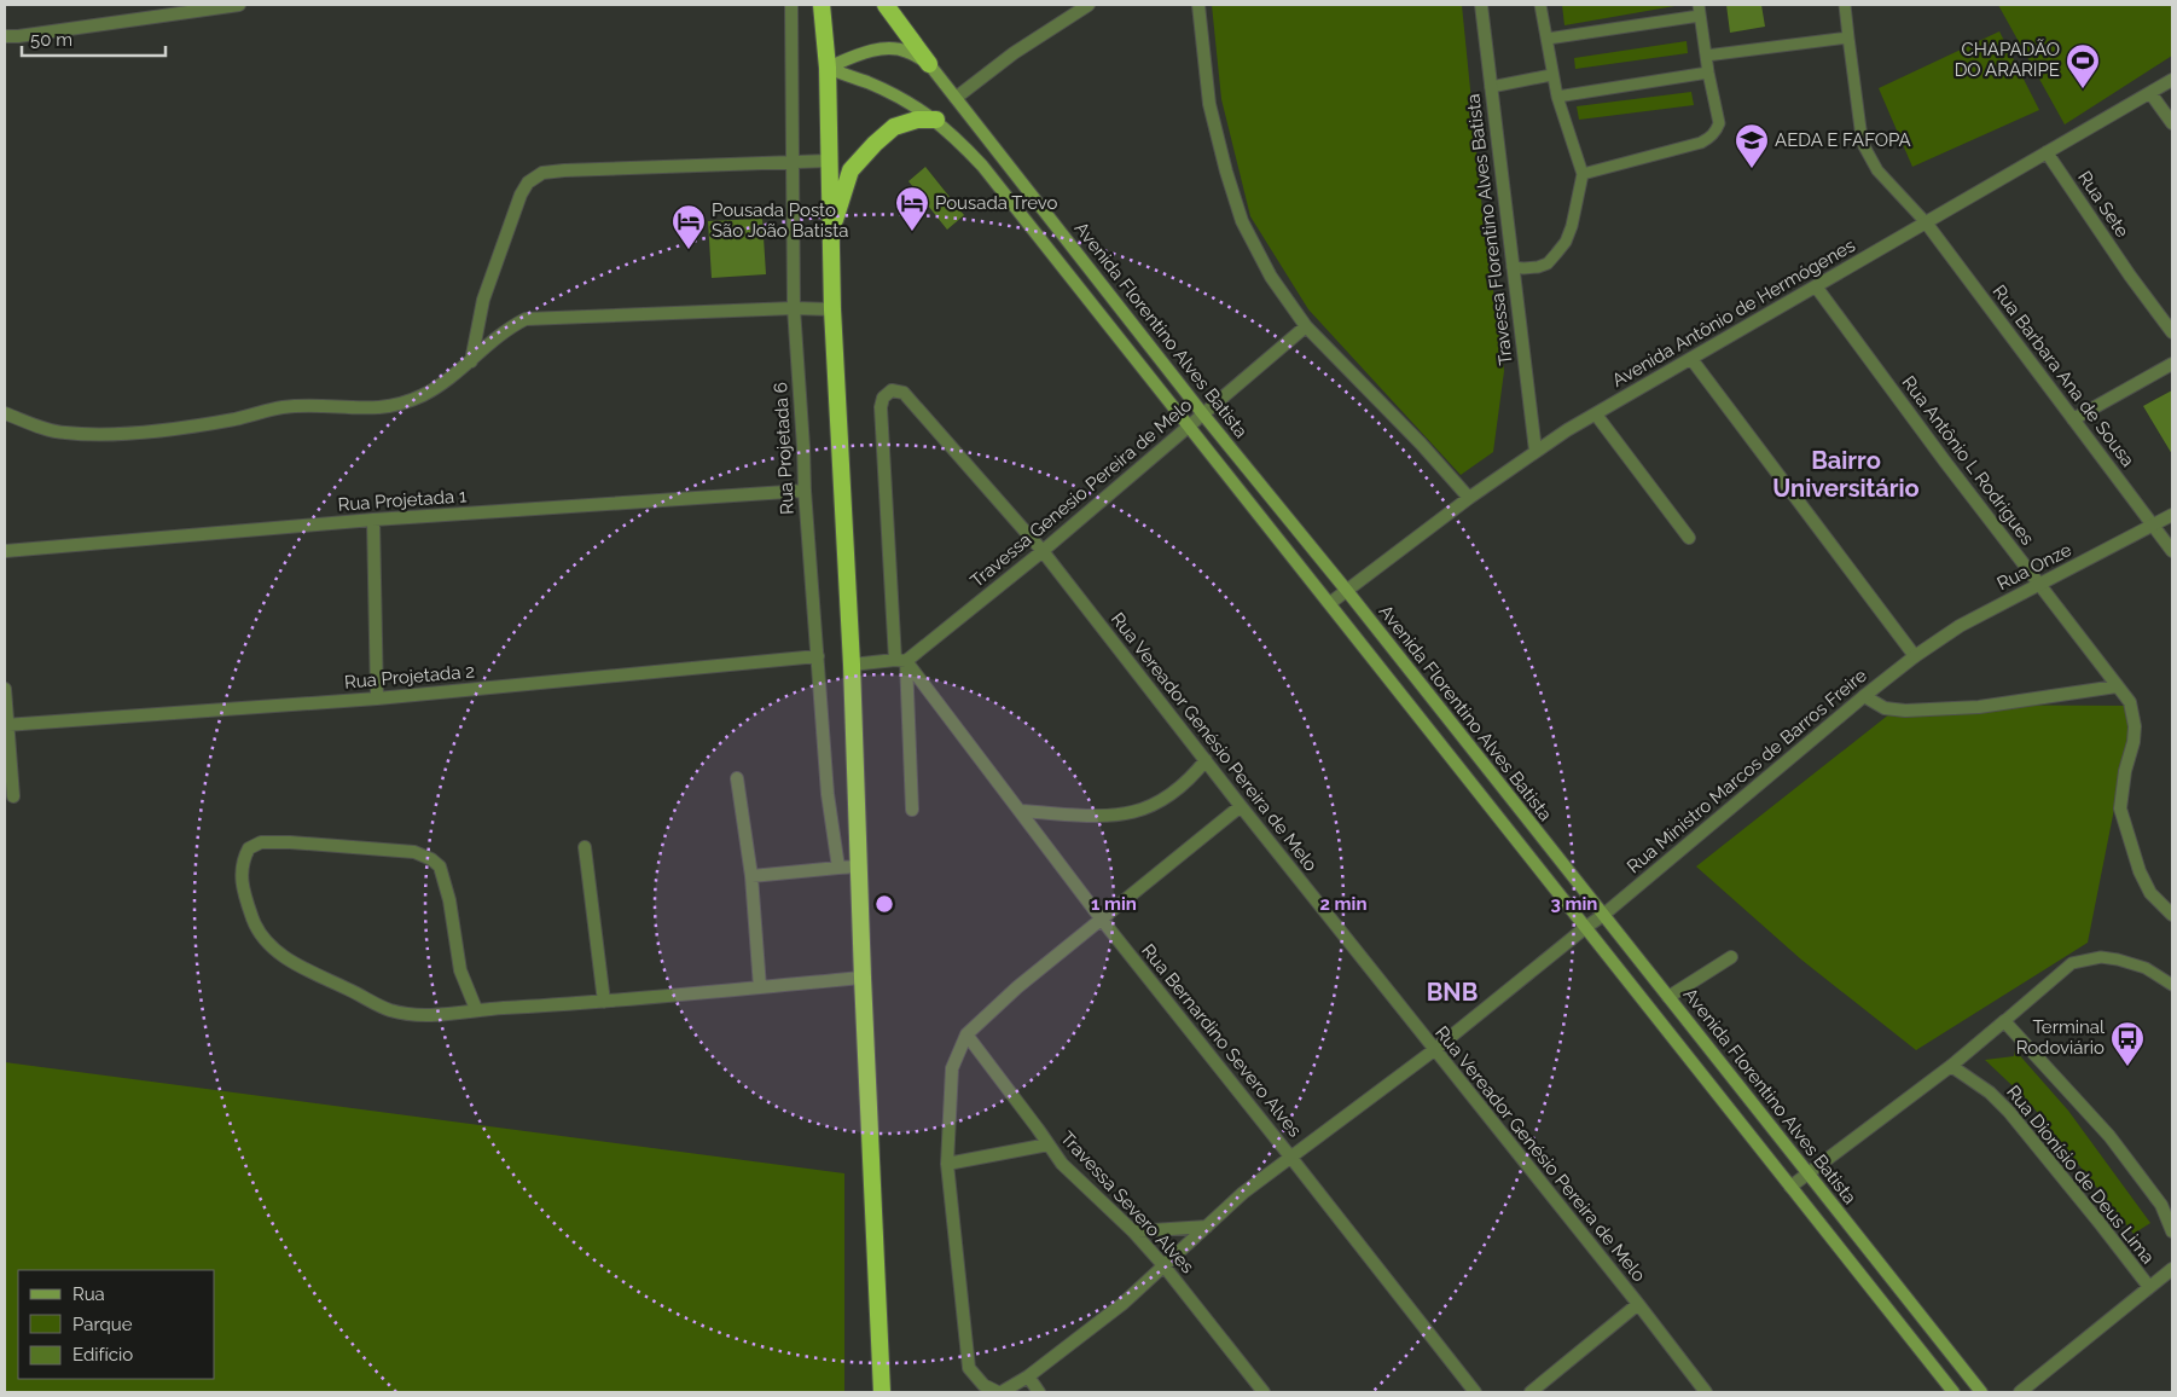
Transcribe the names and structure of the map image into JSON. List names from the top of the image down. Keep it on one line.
{"streets":{"main road":["Avenida Florentino Alves Batista"],"street":["Rua Sete","Travessa Florentino Alves Batista","Avenida Antônio de Hermógenes","Rua Barbara Ana de Sousa","Rua Projetada 6","Rua Antônio L Rodrigues","Travessa Genesio Pereira de Melo","Rua Projetada 1","Rua Onze","Rua Projetada 2","Rua Vereador Genésio Pereira de Melo","Rua Ministro Marcos de Barros Freire","Rua Bernardino Severo Alves","Rua Dionísio de Deus Lima","Travessa Severo Alves"]},"crossings":[["Rua Sete","Avenida Antônio de Hermógenes"],["Travessa Florentino Alves Batista","Avenida Antônio de Hermógenes"],["Avenida Antônio de Hermógenes","Avenida Florentino Alves Batista"],["Avenida Antônio de Hermógenes","Rua Barbara Ana de Sousa"],["Avenida Antônio de Hermógenes","Rua Antônio L Rodrigues"],["Avenida Florentino Alves Batista","Travessa Genesio Pereira de Melo"],["Avenida Florentino Alves Batista","Rua Ministro Marcos de Barros Freire"],["Rua Barbara Ana de Sousa","Rua Onze"],["Rua Projetada 6","Rua Projetada 1"],["Rua Projetada 6","Rua Projetada 2"],["Rua Antônio L Rodrigues","Rua Onze"],["Travessa Genesio Pereira de Melo","Rua Vereador Genésio Pereira de Melo"],["Travessa Genesio Pereira de Melo","Rua Bernardino Severo Alves"],["Rua Onze","Rua Ministro Marcos de Barros Freire"],["Rua Vereador Genésio Pereira de Melo","Rua Ministro Marcos de Barros Freire"],["Rua Vereador Genésio Pereira de Melo","Rua Bernardino Severo Alves"],["Rua Ministro Marcos de Barros Freire","Rua Bernardino Severo Alves"],["Rua Ministro Marcos de Barros Freire","Travessa Severo Alves"]],"districts":["Bairro Universitário","BNB"],"places":{"sports":["CHAPADÃO DO ARARIPE"],"school or university":["AEDA E FAFOPA"],"hotel":["Pousada Trevo","Pousada Posto São João Batista"],"bus stop":["Terminal Rodoviário"]},"legend":["Rua","Parque","Edifício"],"scale_bar":"50 m","rings":["1 min","2 min","3 min"]}
